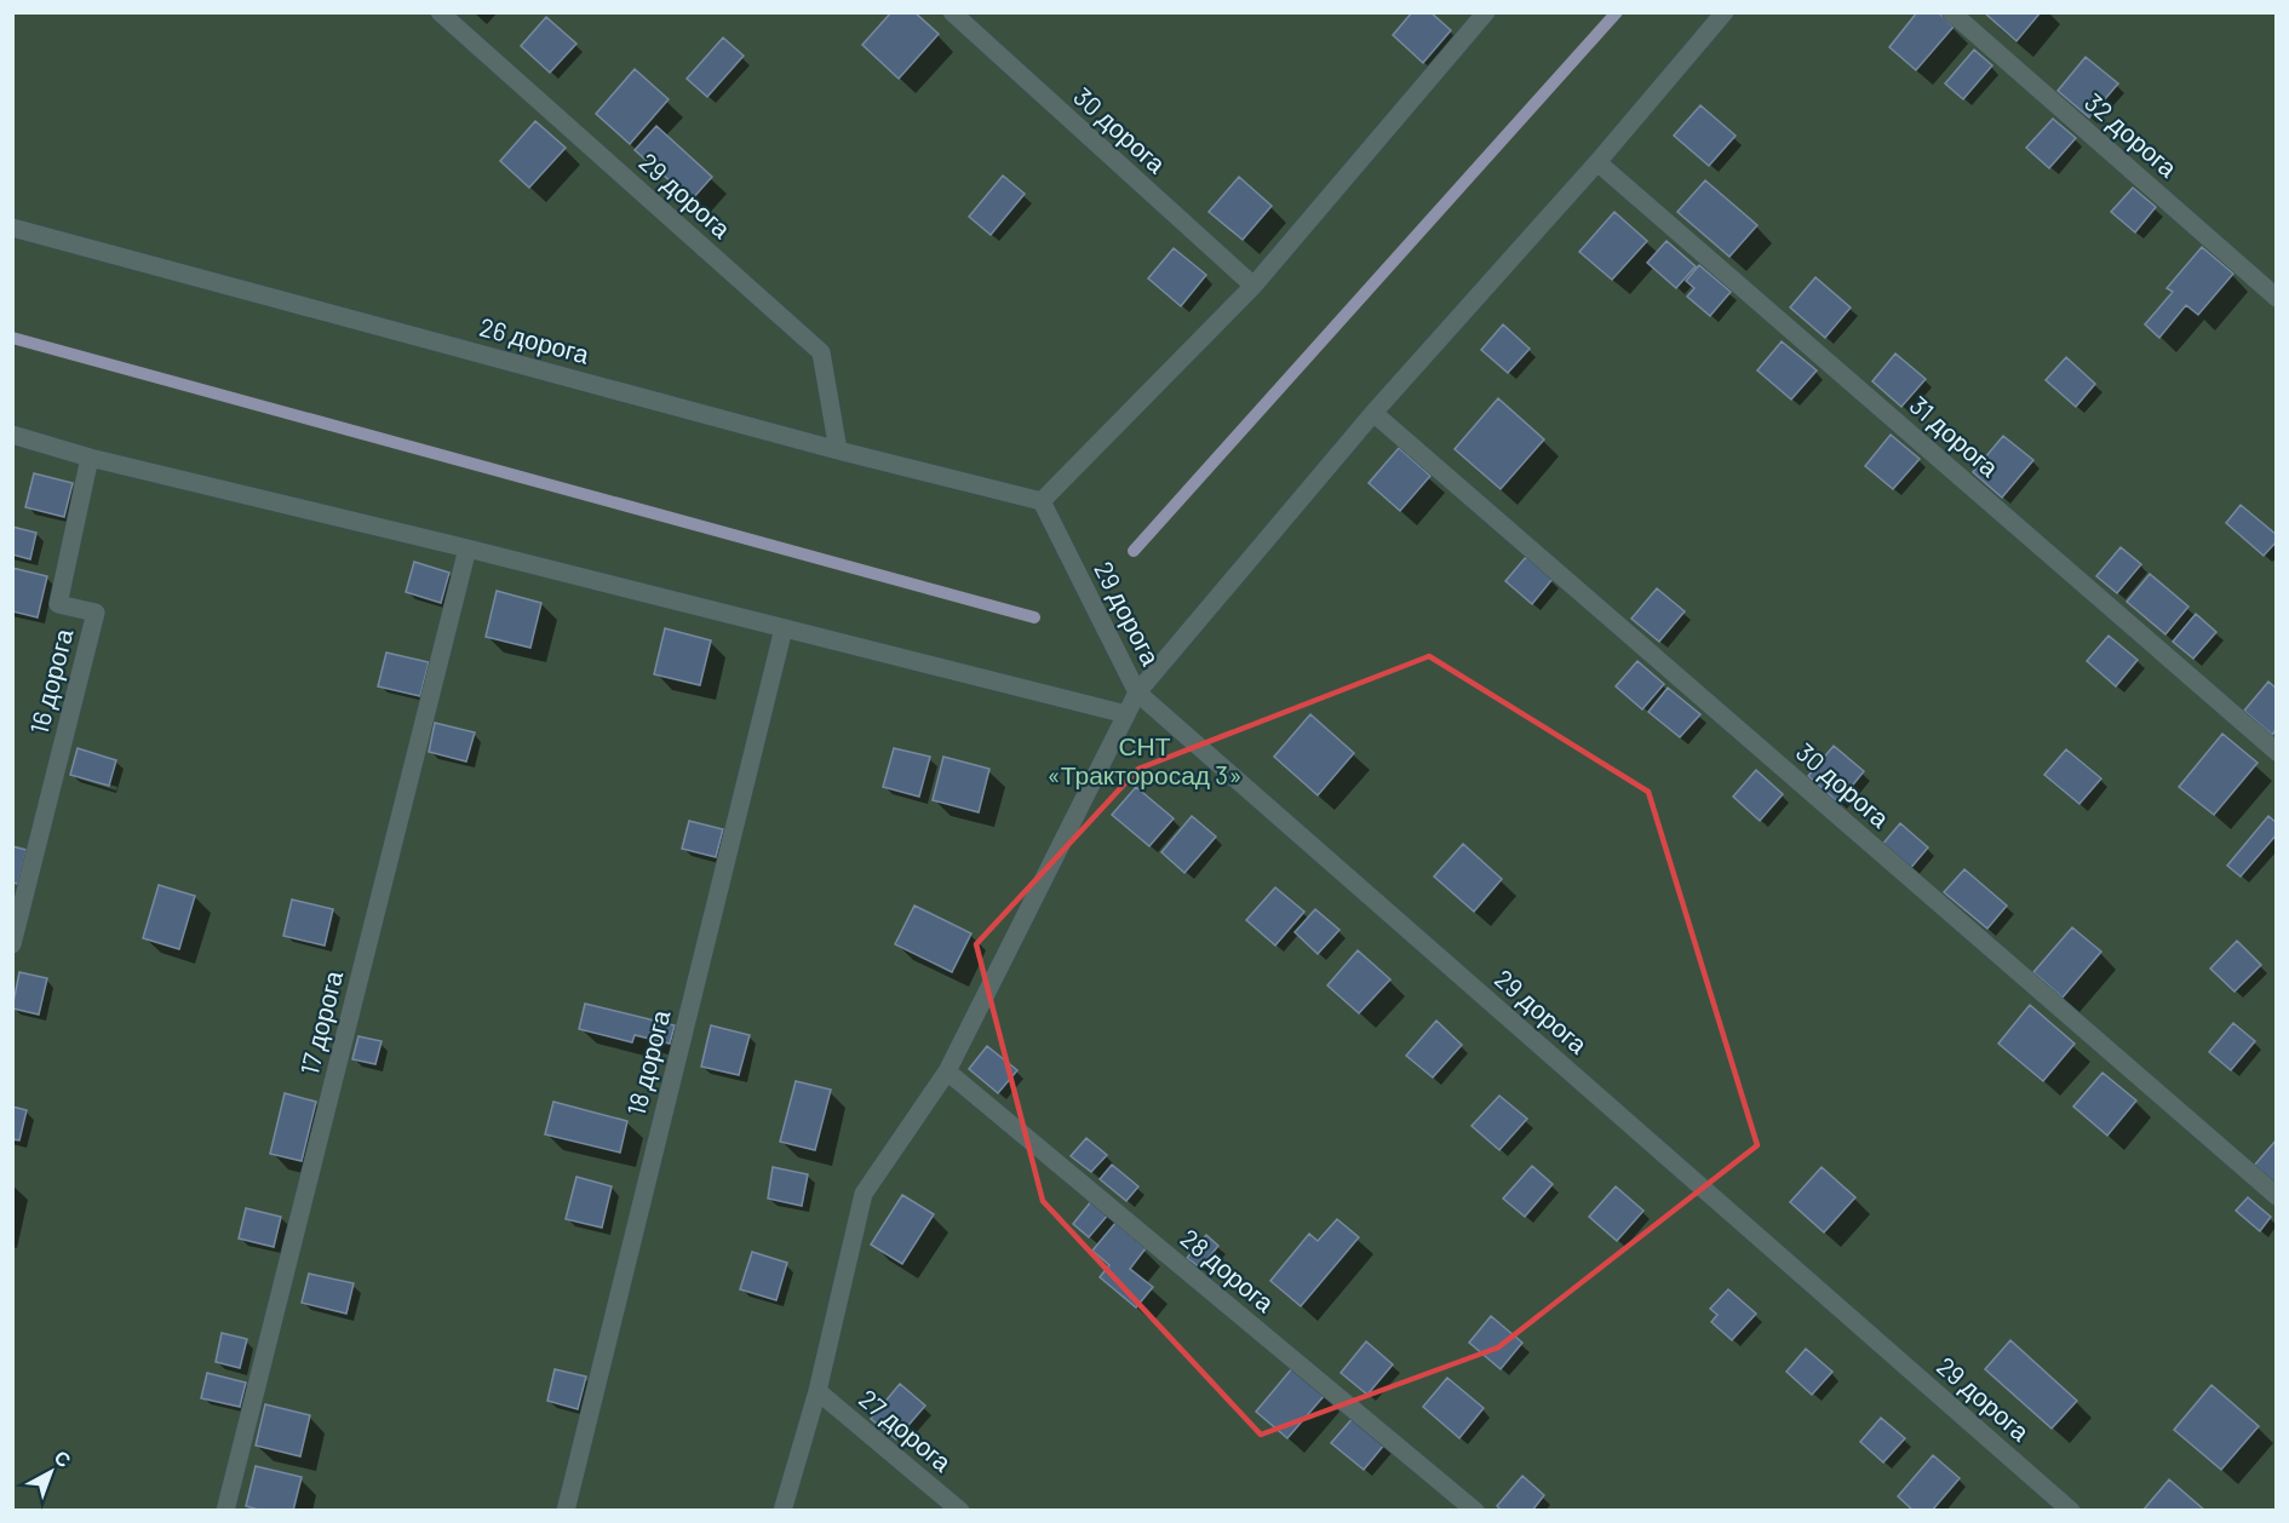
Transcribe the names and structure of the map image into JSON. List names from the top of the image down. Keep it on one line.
{"streets":{"street":["30 дорога","32 дорога","29 дорога","26 дорога","31 дорога","16 дорога","17 дорога","18 дорога","28 дорога","27 дорога"]},"crossings":[["29 дорога","26 дорога"]],"parks":["СНТ «Тракторосад 3»"],"north":"top right"}
